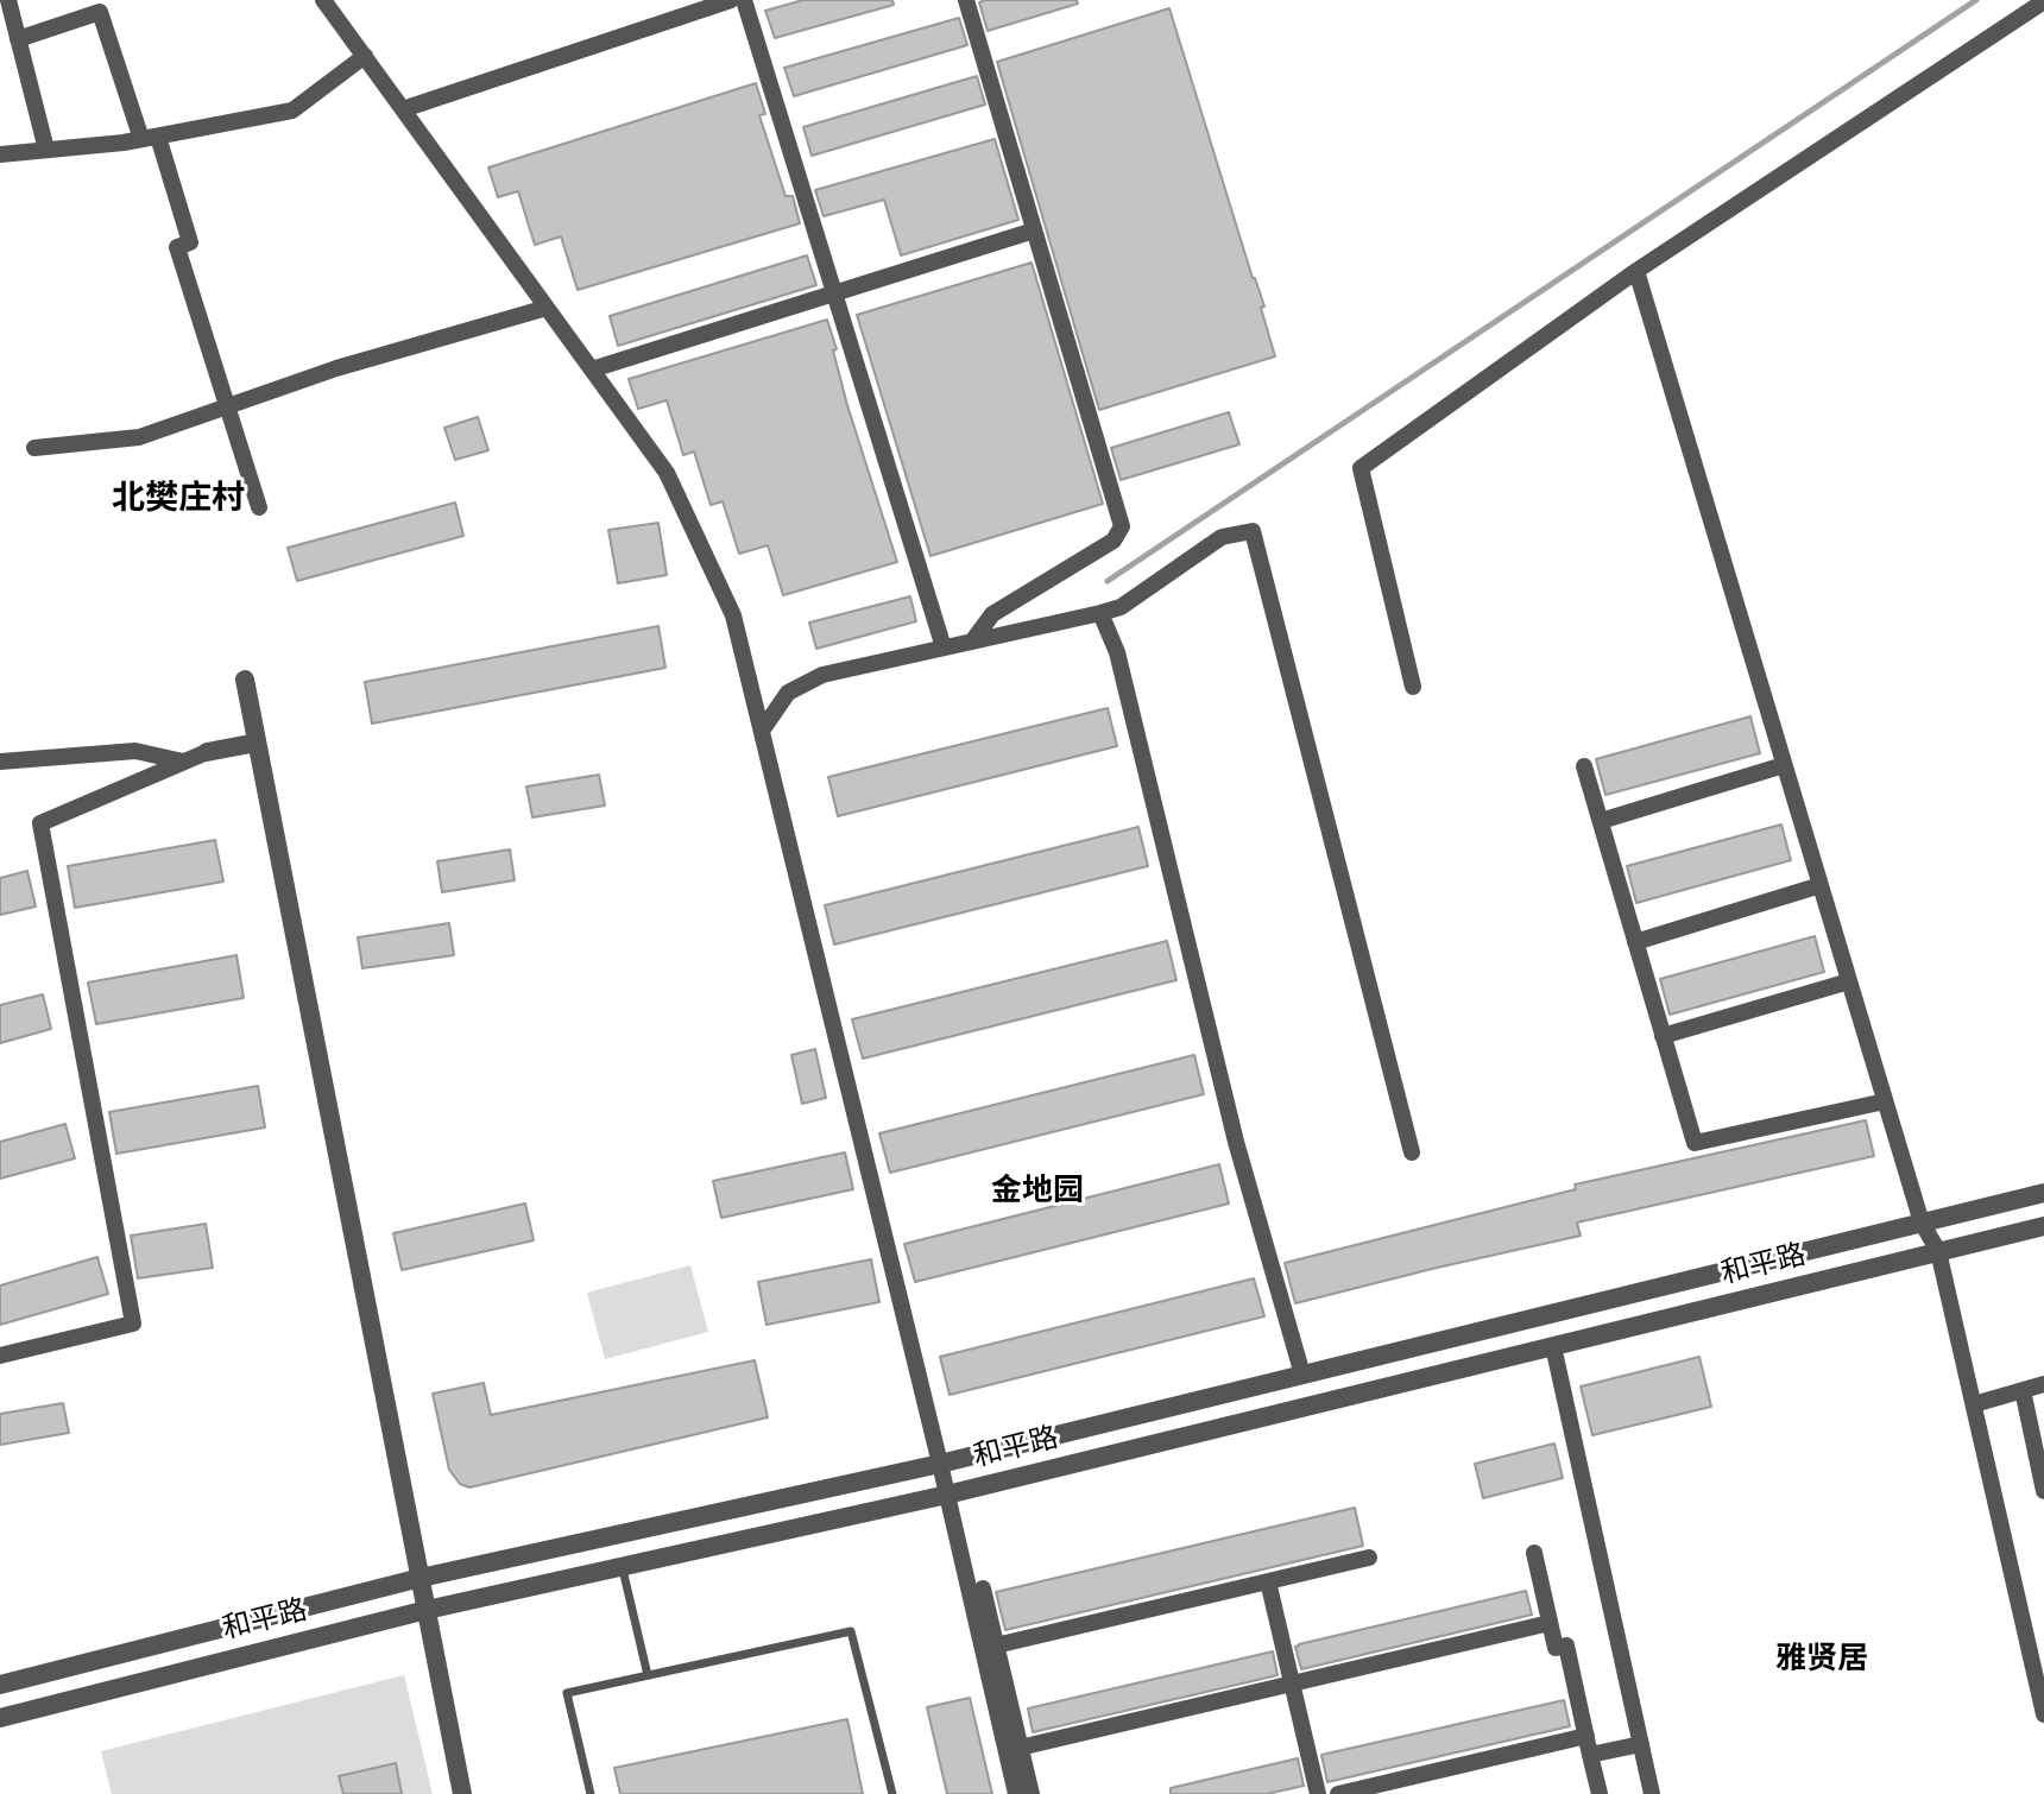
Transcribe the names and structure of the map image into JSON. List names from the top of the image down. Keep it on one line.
{"streets":{"street":["和平路"]},"districts":["北樊庄村","金地园","雅贤居"]}
